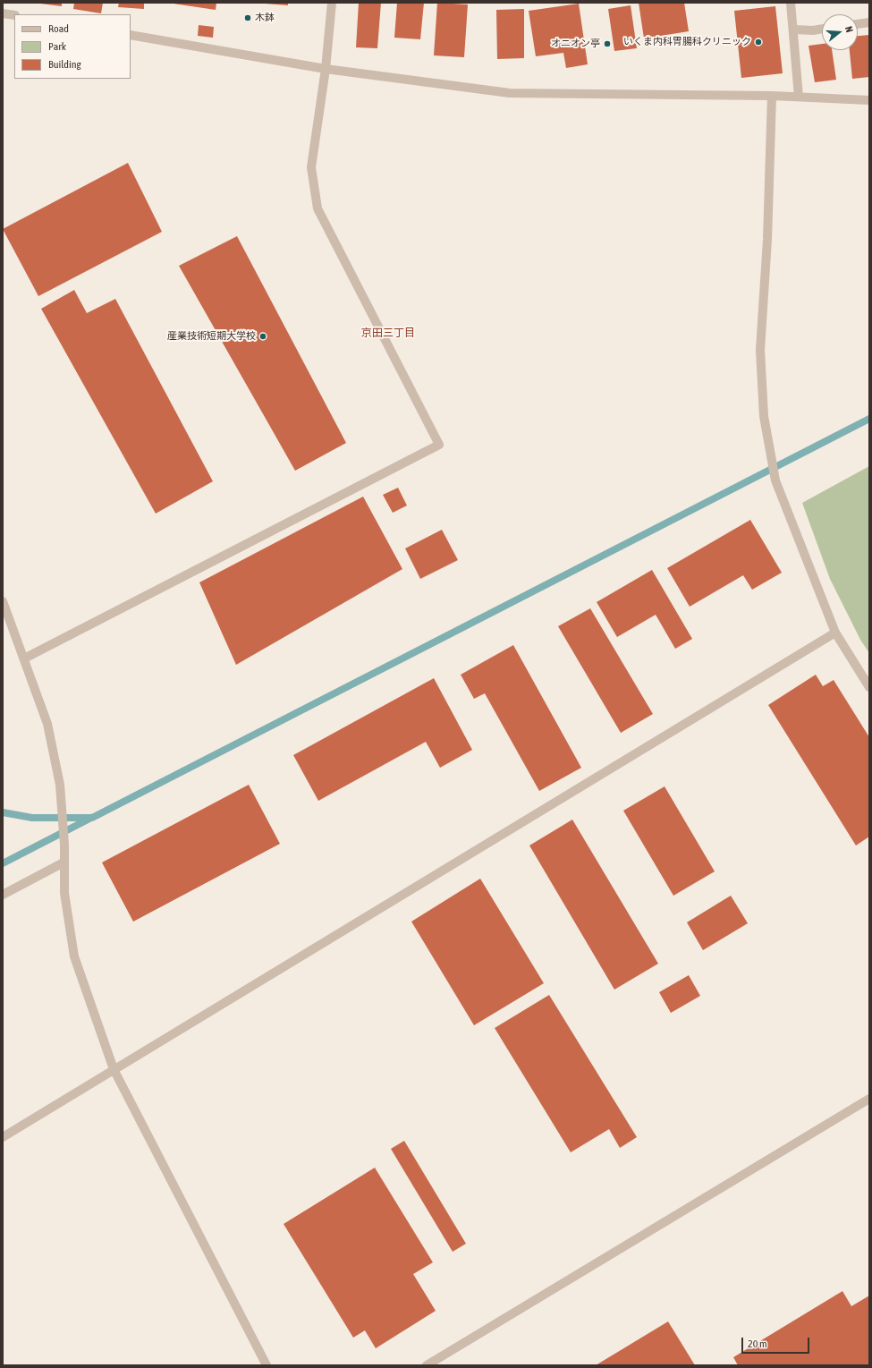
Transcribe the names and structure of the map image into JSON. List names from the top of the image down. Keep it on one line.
{"districts":["京田三丁目"],"places":["木鉢","いくま内科胃腸科クリニック","オニオン亭","産業技術短期大学校"],"legend":["Road","Park","Building"],"scale_bar":"20 m","north":"right"}
